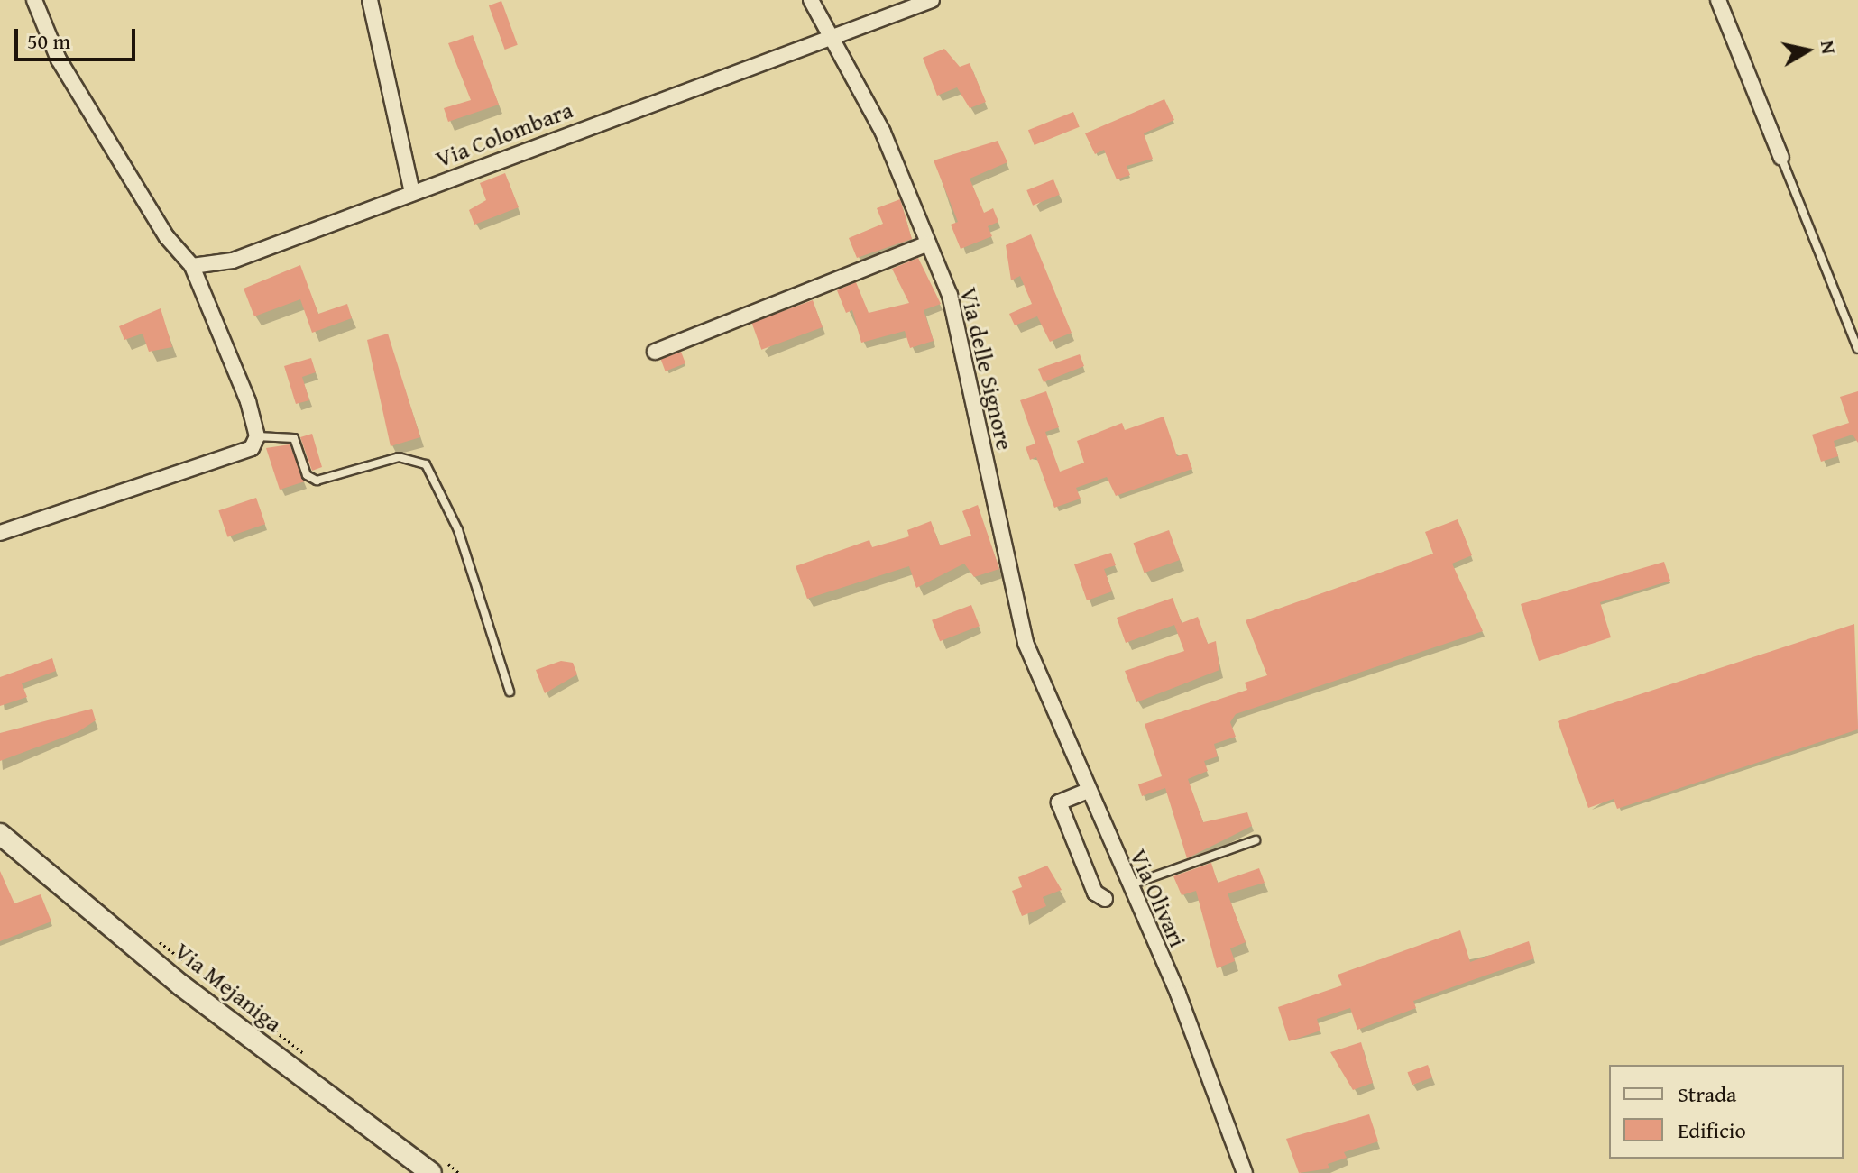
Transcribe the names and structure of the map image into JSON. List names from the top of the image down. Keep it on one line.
{"streets":{"main road":["Via Mejaniga"],"street":["Via Colombara","Via delle Signore","Via Olivari"]},"crossings":[["Via Colombara","Via delle Signore"],["Via delle Signore","Via Olivari"]],"legend":["Strada","Edificio"],"scale_bar":"50 m","north":"right"}
